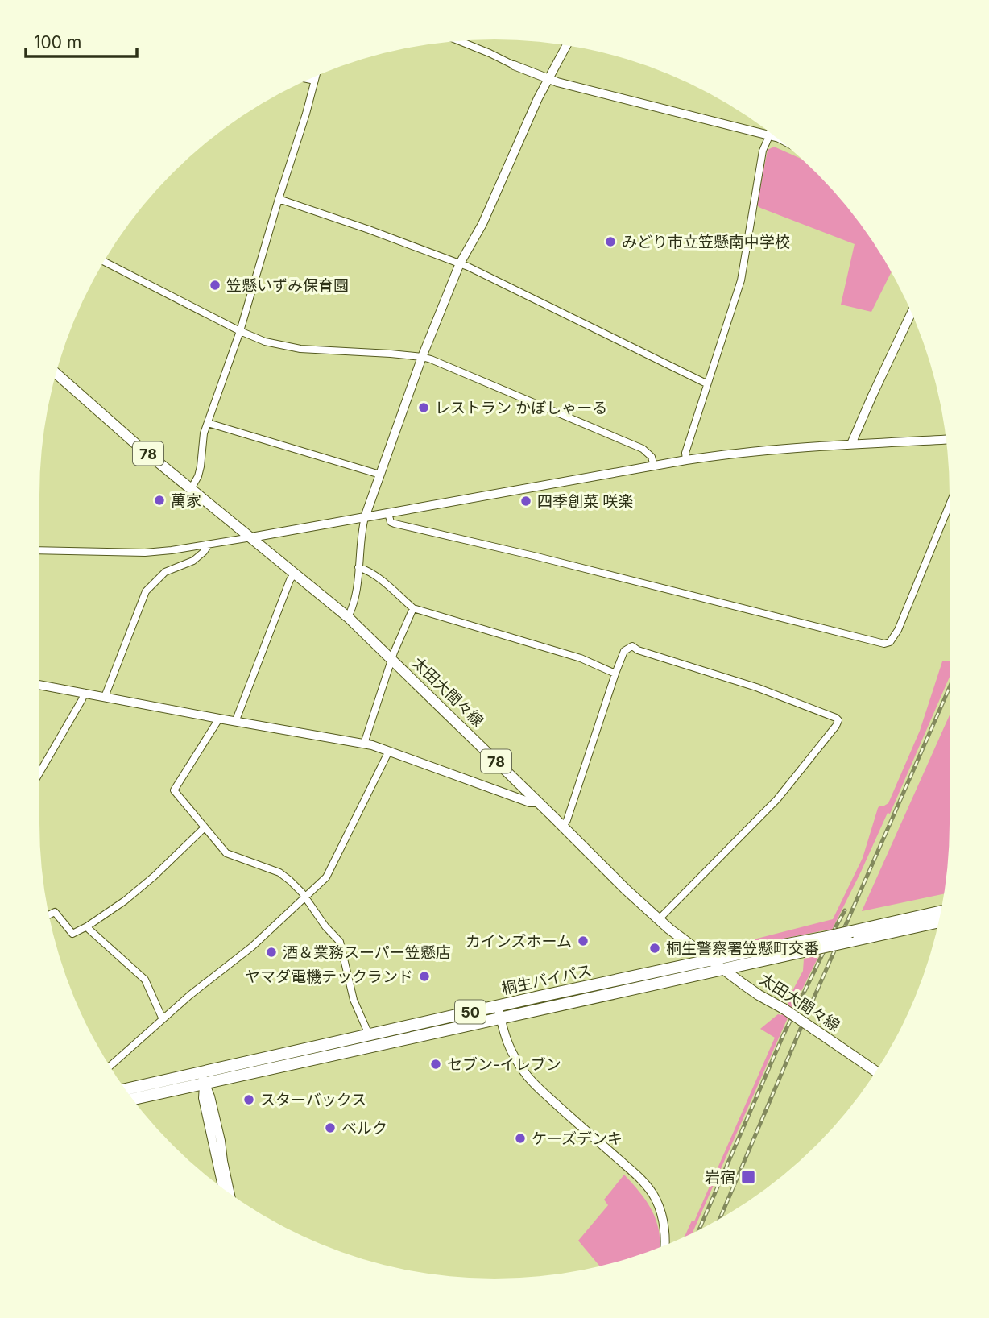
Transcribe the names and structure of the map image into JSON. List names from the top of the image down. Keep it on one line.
{"streets":{"highway":["桐生バイパス","50"],"main road":["78","太田大間々線"]},"crossings":[["太田大間々線","桐生バイパス"]],"places":{"other":["みどり市立笠懸南中学校","笠懸いずみ保育園","レストラン かぼしゃーる","萬家","四季創菜 咲楽","カインズホーム","桐生警察署笠懸町交番","酒＆業務スーパー笠懸店","ヤマダ電機テックランド","セブン-イレブン","スターバックス","ベルク","ケーズデンキ"],"transit":["岩宿"]},"scale_bar":"100 m"}
